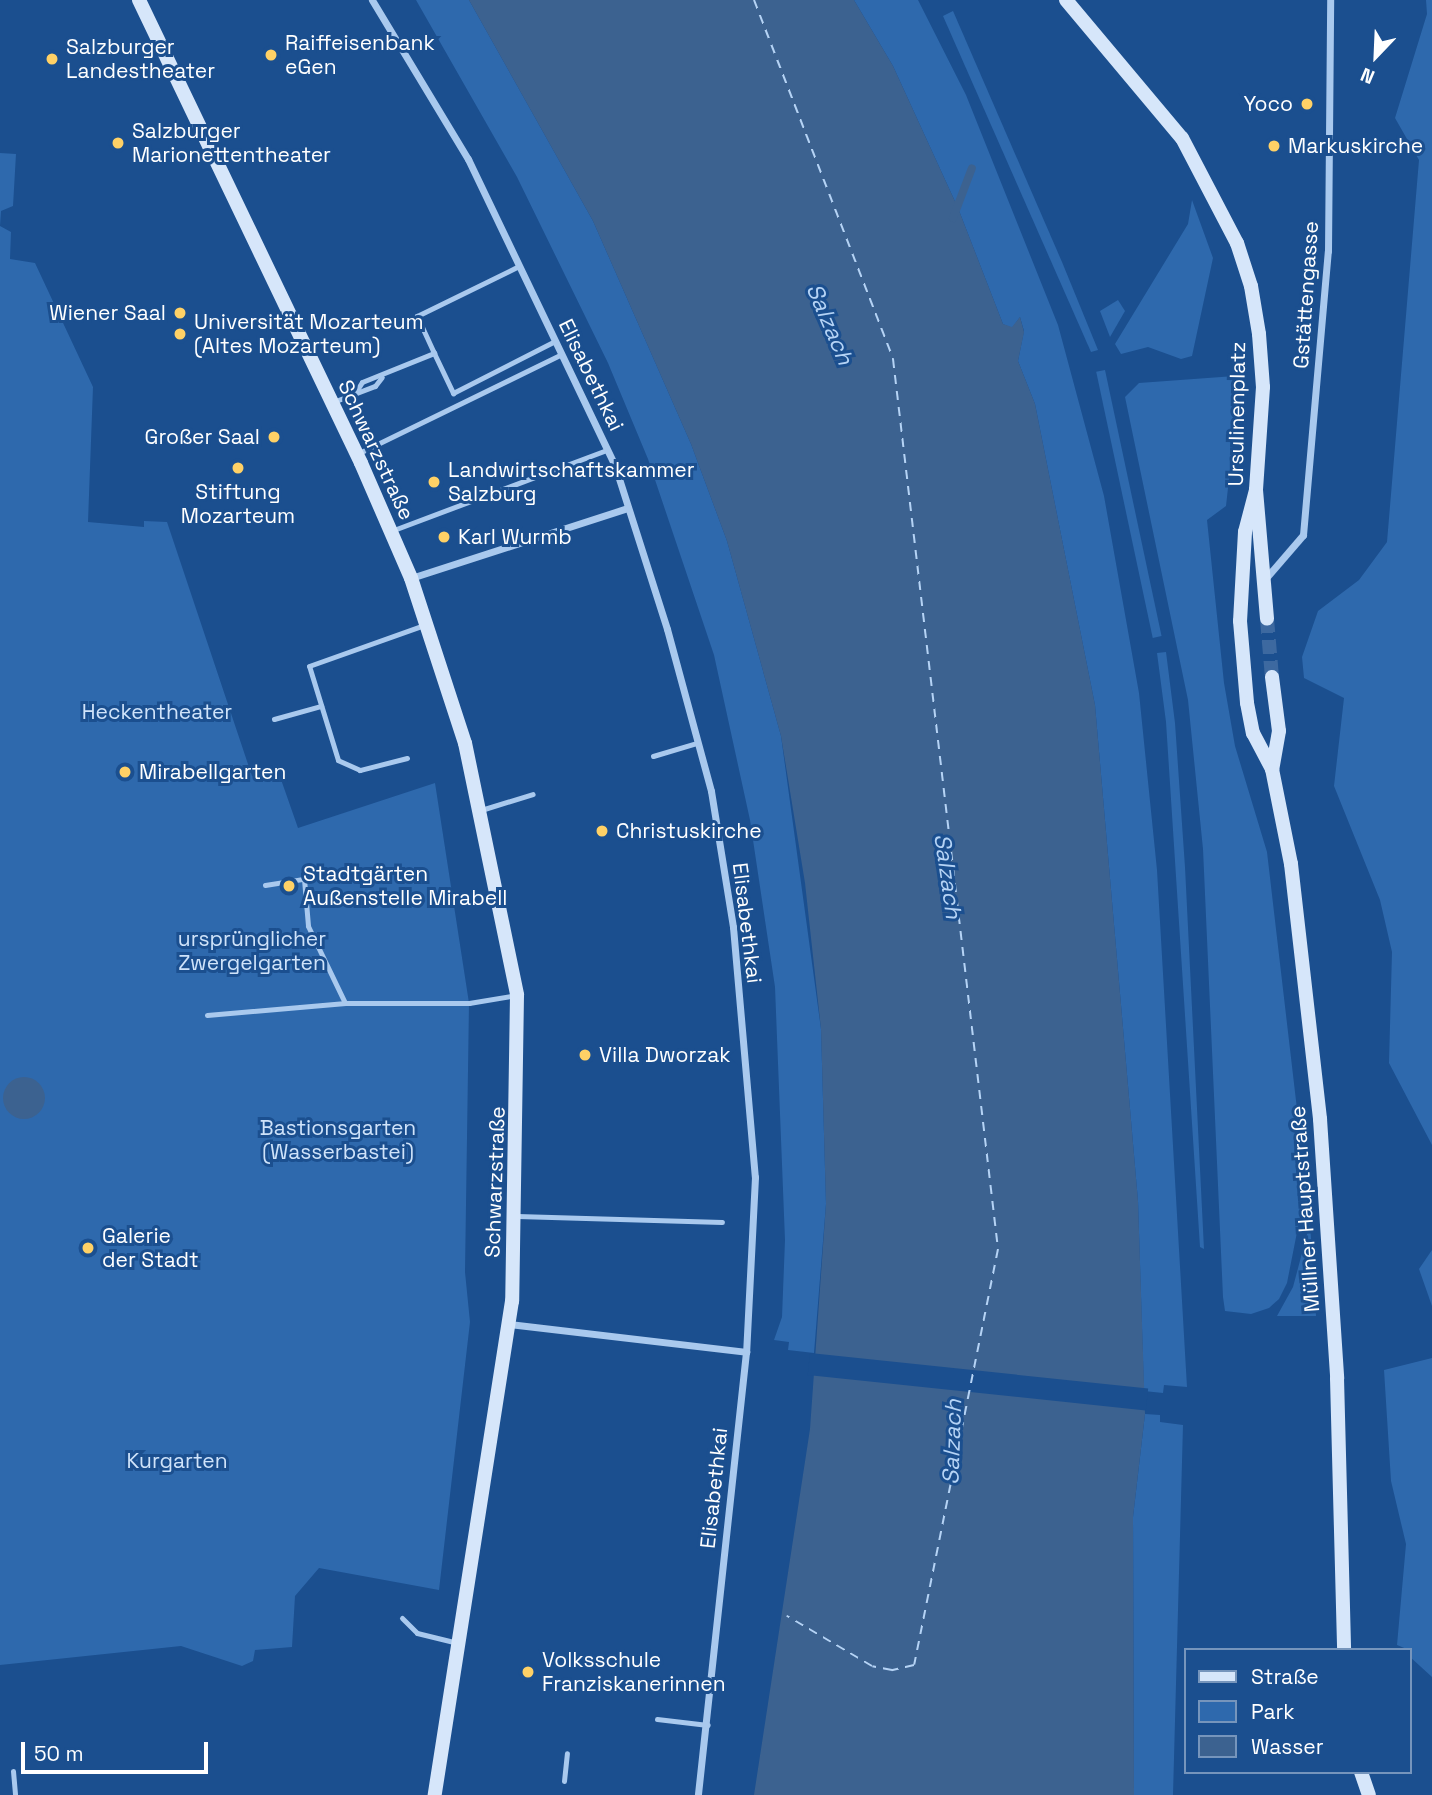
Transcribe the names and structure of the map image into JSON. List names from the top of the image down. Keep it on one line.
{"streets":{"street":["Gstättengasse","Elisabethkai","Ursulinenplatz","Schwarzstraße","Müllner Hauptstraße"]},"crossings":[["Gstättengasse","Ursulinenplatz"],["Ursulinenplatz","Müllner Hauptstraße"]],"water":["Salzach"],"parks":["Heckentheater","ursprünglicher Zwergelgarten","Bastionsgarten (Wasserbastei)","Kurgarten"],"places":["Raiffeisenbank eGen","Salzburger Landestheater","Yoco","Salzburger Marionettentheater","Markuskirche","Wiener Saal","Universität Mozarteum (Altes Mozarteum)","Großer Saal","Stiftung Mozarteum","Landwirtschaftskammer Salzburg","Karl Wurmb","Mirabellgarten","Christuskirche","Stadtgärten Außenstelle Mirabell","Villa Dworzak","Galerie der Stadt","Volksschule Franziskanerinnen"],"legend":["Straße","Park","Wasser"],"scale_bar":"50 m","north":"bottom left"}
